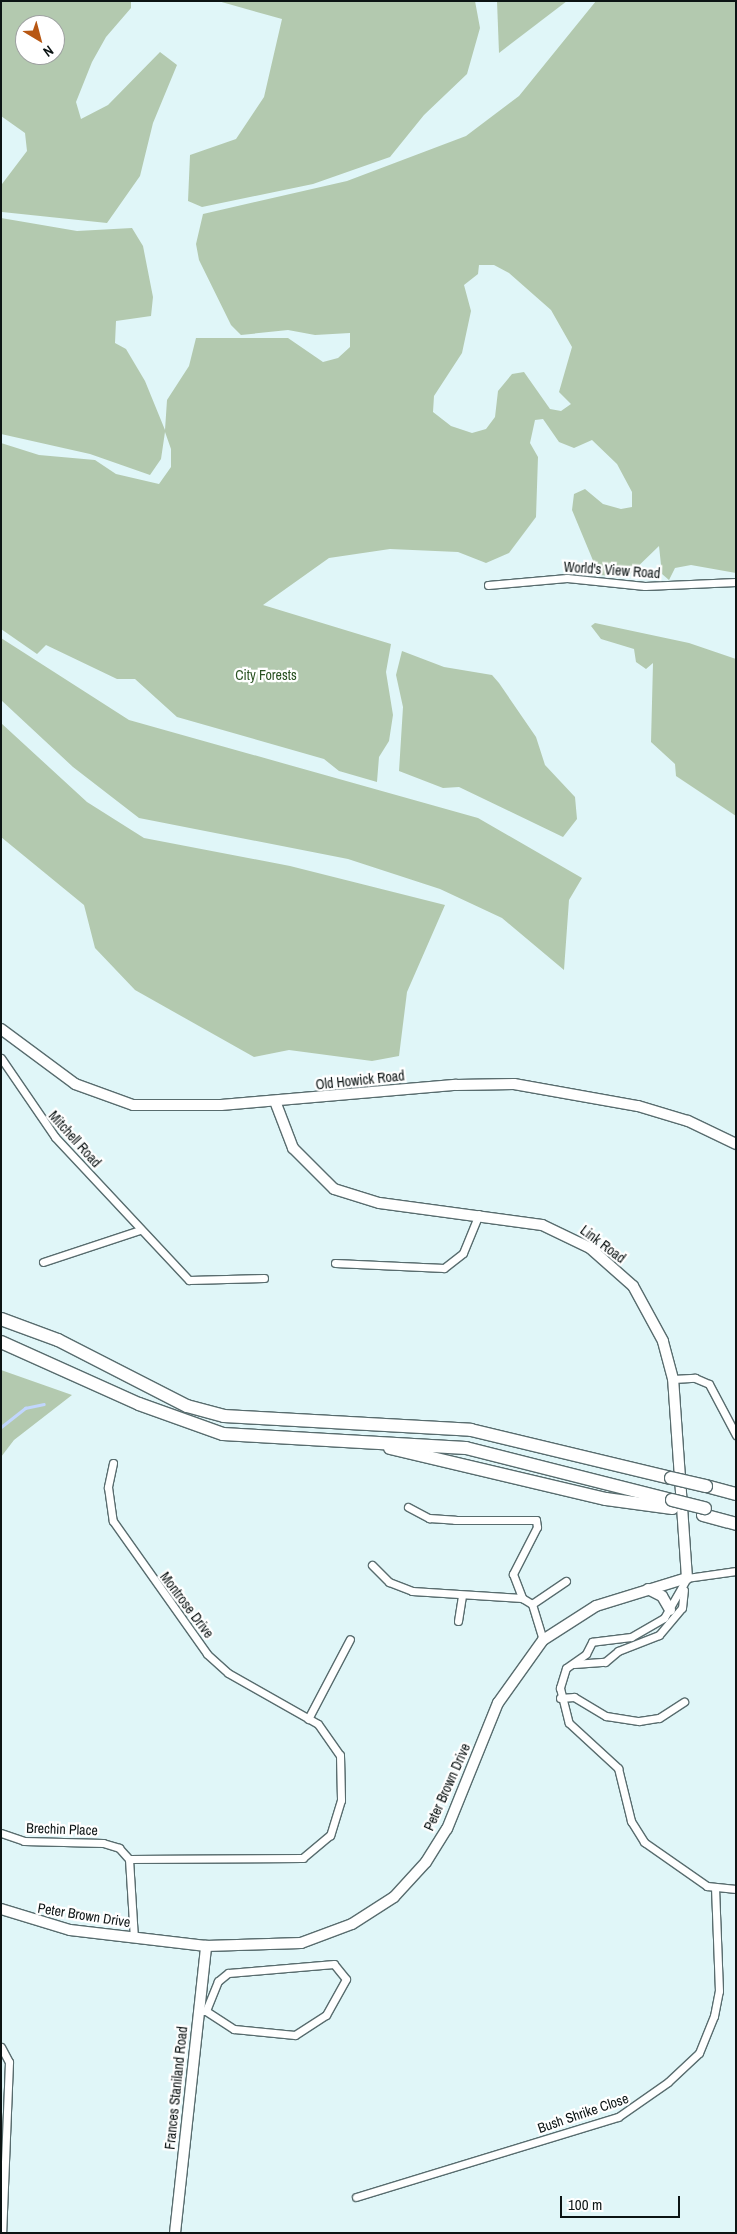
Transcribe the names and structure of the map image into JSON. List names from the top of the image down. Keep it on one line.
{"streets":{"street":["World's View Road","Old Howick Road","Mitchell Road","Link Road","Montrose Drive","Peter Brown Drive","Brechin Place","Frances Staniland Road","Bush Shrike Close"]},"crossings":[["Old Howick Road","Link Road"],["Link Road","Peter Brown Drive"],["Montrose Drive","Brechin Place"],["Peter Brown Drive","Frances Staniland Road"]],"parks":["City Forests"],"scale_bar":"100 m","north":"bottom right"}
